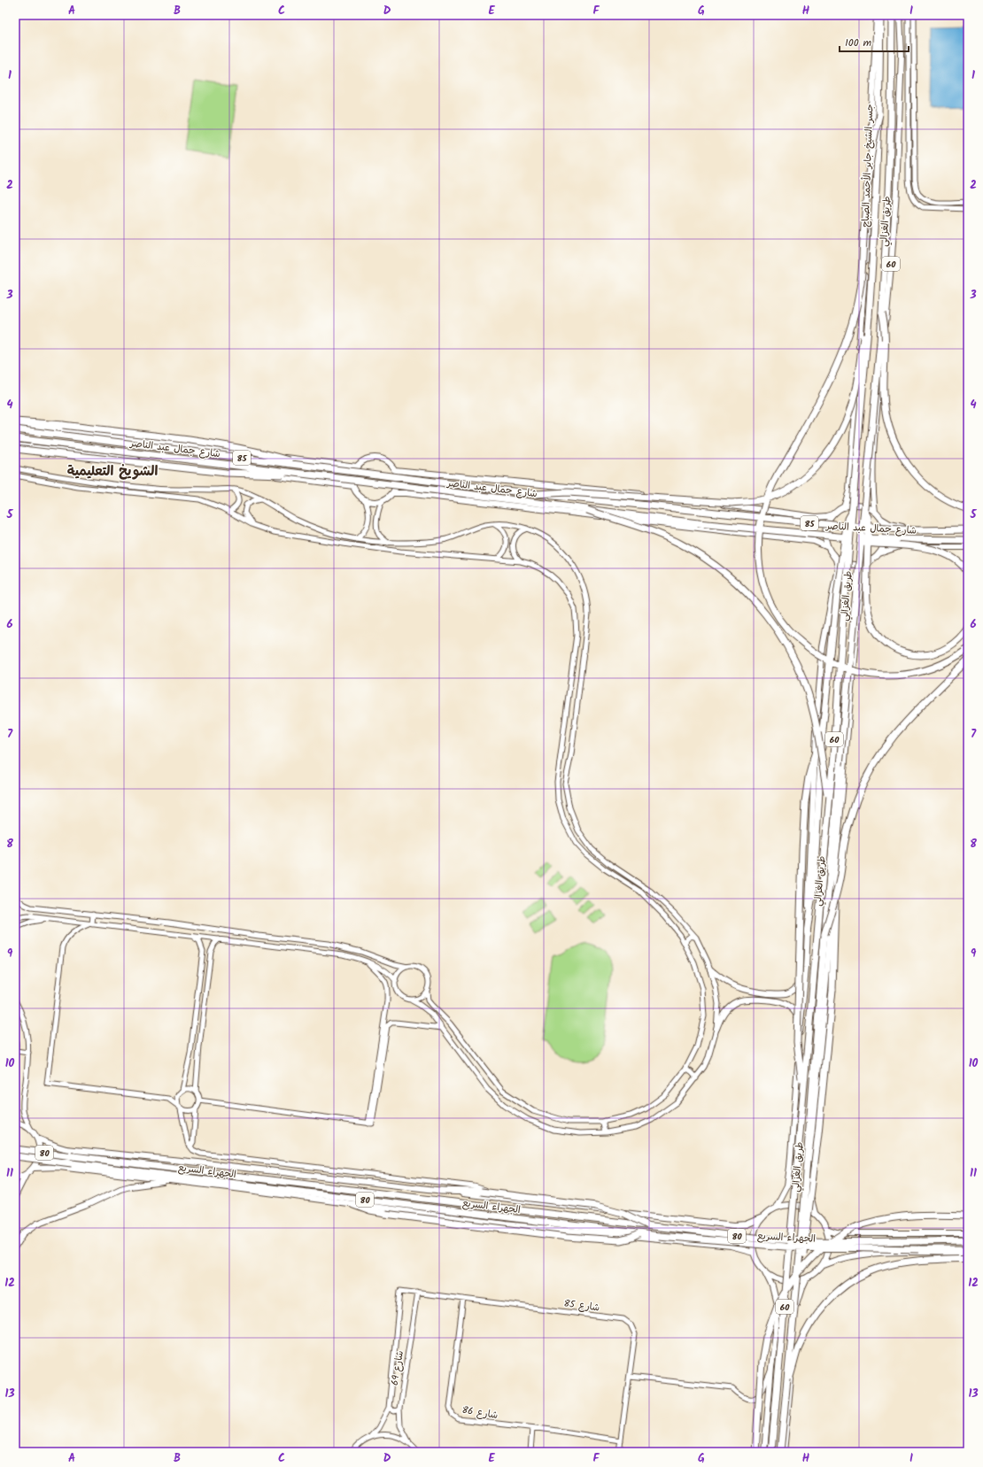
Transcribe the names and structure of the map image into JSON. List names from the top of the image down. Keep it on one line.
{"streets":{"highway":["جسر الشيخ جابر الأحمد الصباح","طريق الغزالي","60","شارع جمال عبد الناصر","85","80","الجهراء السريع"],"street":["شارع 85","شارع 69","شارع 86"]},"crossings":[["جسر الشيخ جابر الأحمد الصباح","طريق الغزالي"],["طريق الغزالي","60"],["طريق الغزالي","شارع جمال عبد الناصر"],["طريق الغزالي","الجهراء السريع"],["شارع 85","شارع 69"],["شارع 85","شارع 86"]],"districts":["الشويخ التعليمية"],"scale_bar":"100 m","grid":{"columns":["A","B","C","D","E","F","G","H","I"],"rows":["1","2","3","4","5","6","7","8","9","10","11","12","13"]}}
